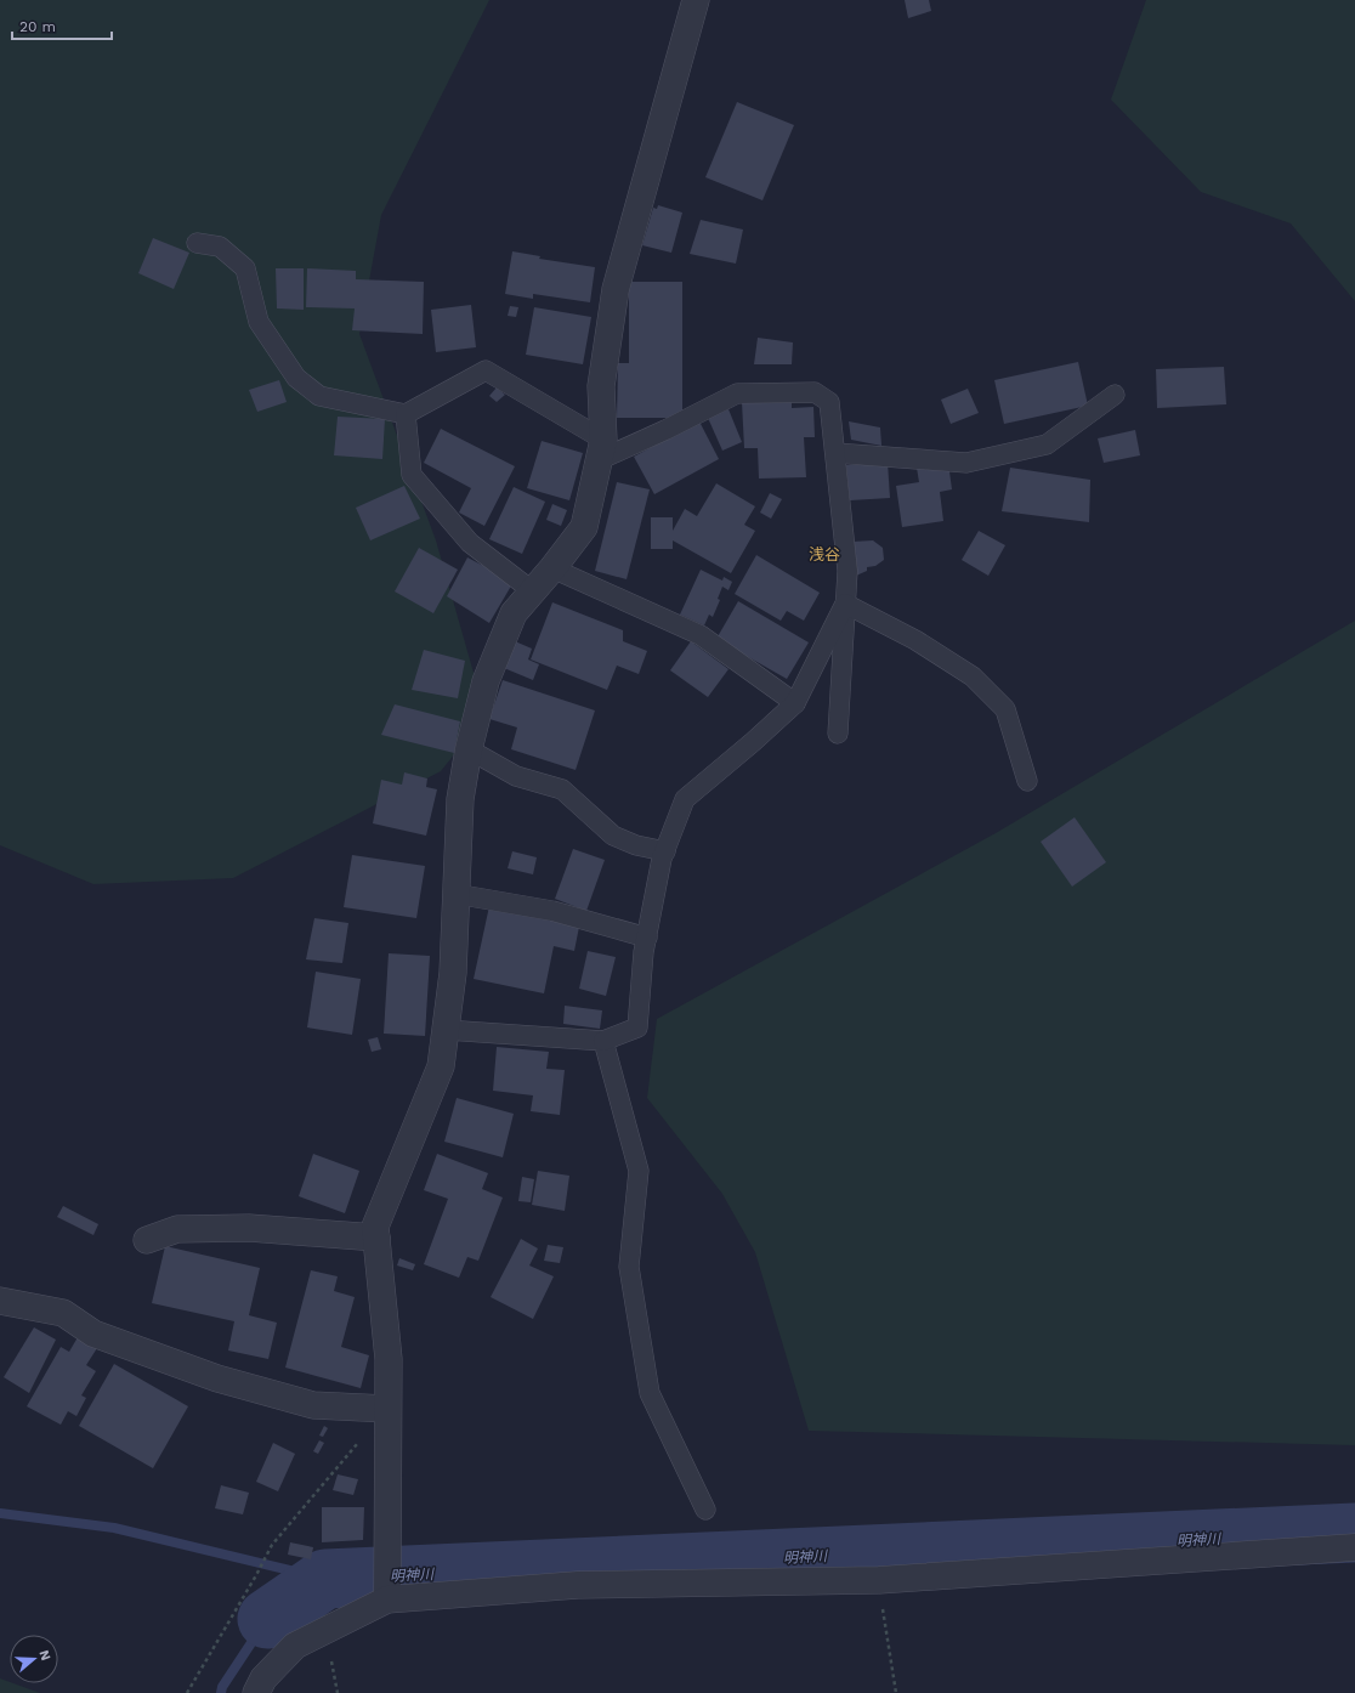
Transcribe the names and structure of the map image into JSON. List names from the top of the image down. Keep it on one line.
{"districts":["浅谷"],"water":["明神川"],"scale_bar":"20 m","north":"right"}
